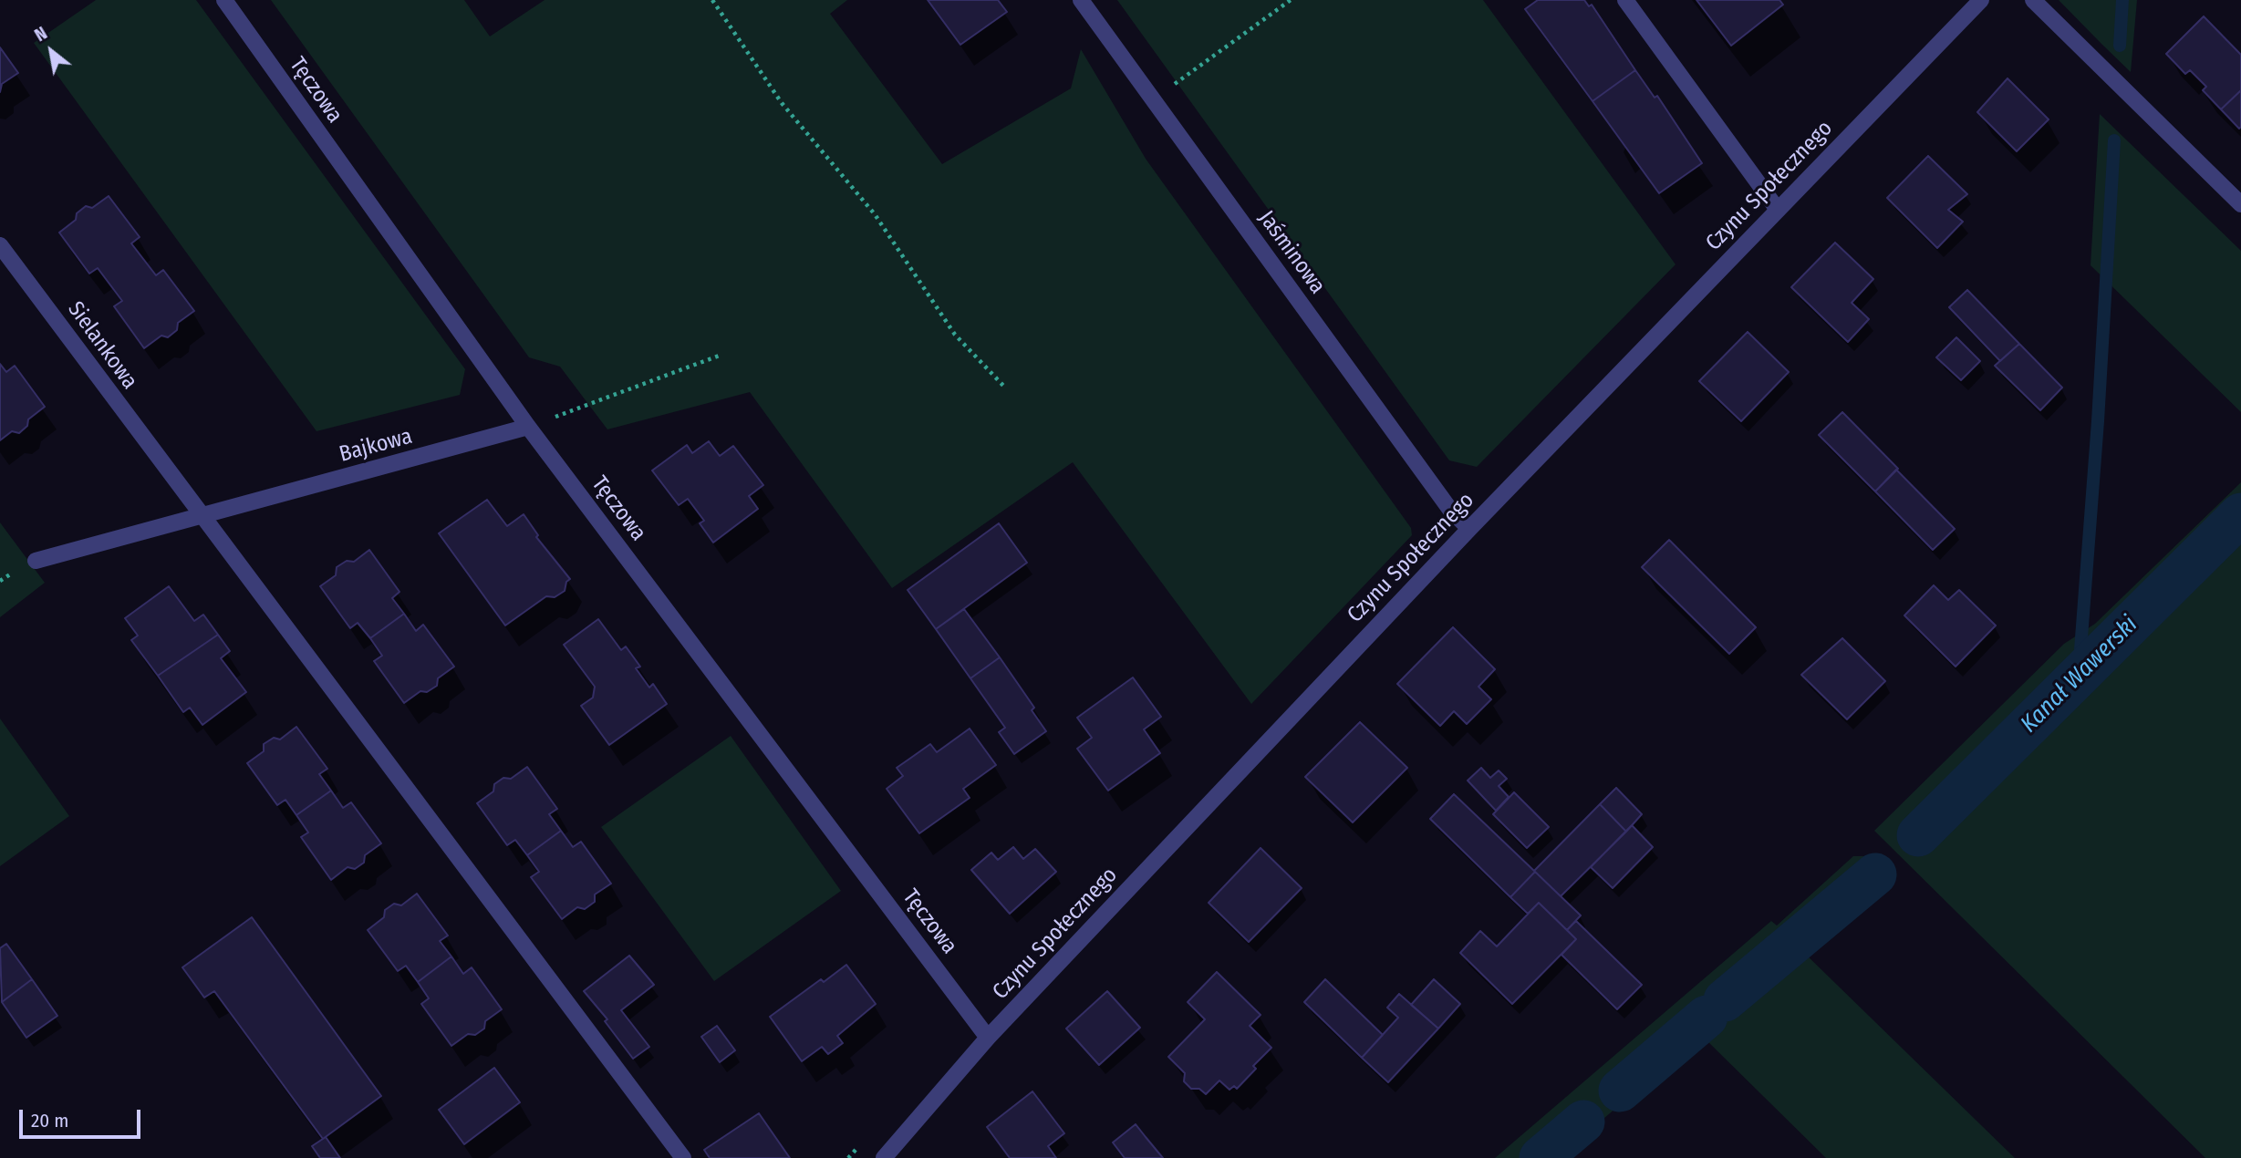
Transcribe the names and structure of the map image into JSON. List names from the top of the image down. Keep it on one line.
{"streets":{"street":["Tęczowa","Czynu Społecznego","Jaśminowa","Sielankowa","Bajkowa"]},"crossings":[["Tęczowa","Czynu Społecznego"],["Tęczowa","Bajkowa"],["Czynu Społecznego","Jaśminowa"],["Sielankowa","Bajkowa"]],"water":["Kanał Wawerski"],"scale_bar":"20 m","north":"top left"}
